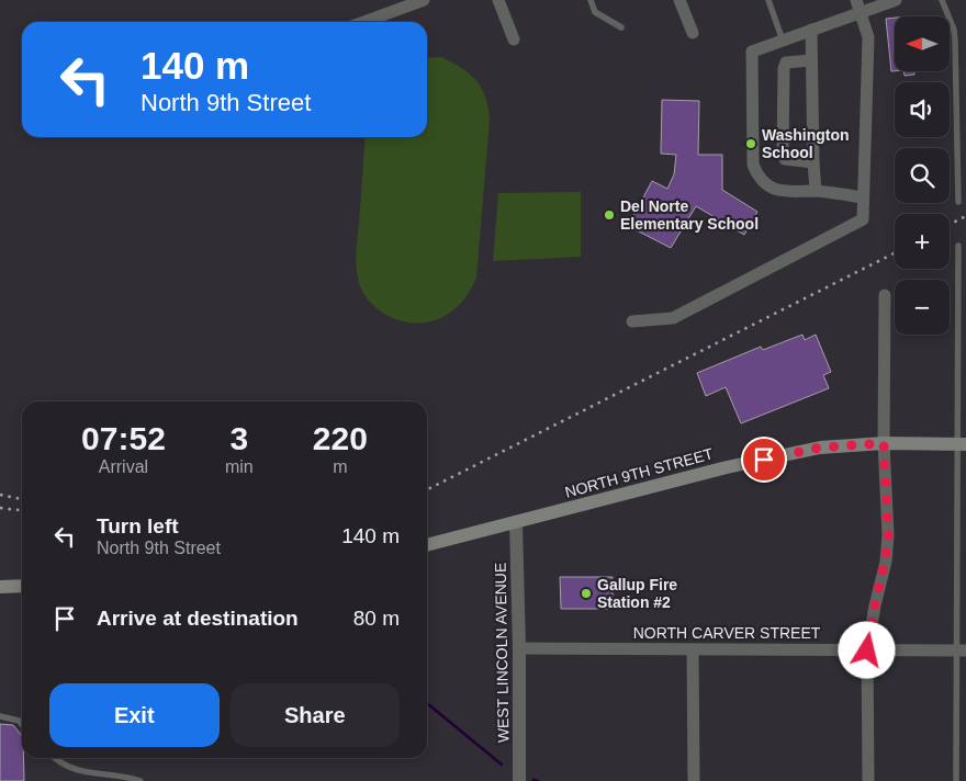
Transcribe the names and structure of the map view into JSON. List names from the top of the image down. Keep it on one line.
{"streets":{"main road":["NORTH 9TH STREET"],"street":["NORTH CARVER STREET","WEST LINCOLN AVENUE"]},"crossings":[["NORTH 9TH STREET","WEST LINCOLN AVENUE"],["NORTH CARVER STREET","WEST LINCOLN AVENUE"]],"places":["Washington School","Del Norte Elementary School","Gallup Fire Station #2"],"north":"left","page":{"map_buttons":["+","−"],"turn":["140 m","North 9th Street"],"eta":["07:52","Arrival","3","min","220","m"],"list":[{"name":"Turn left","note":"North 9th Street","value":"140 m"},{"name":"Arrive at destination","value":"80 m"}],"buttons":["Exit","Share"]}}
